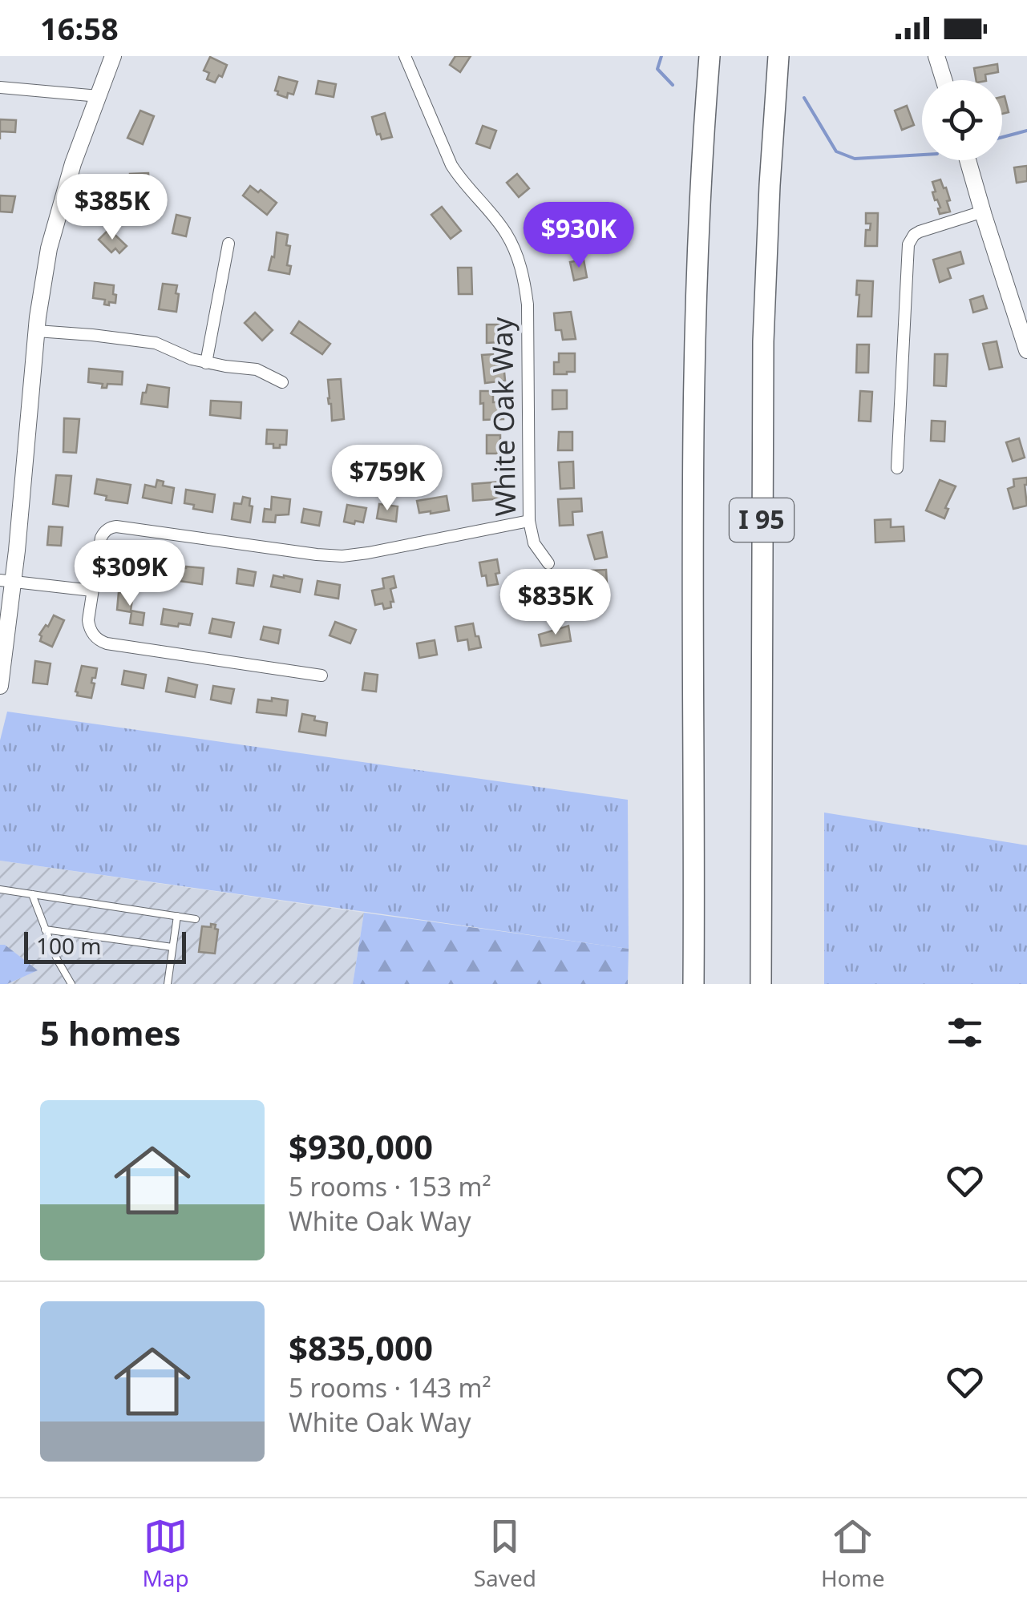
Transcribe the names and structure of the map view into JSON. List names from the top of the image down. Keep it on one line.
{"streets":{"highway":["I 95"],"street":["White Oak Way"]},"scale_bar":"100 m","page":{"status":"16:58","price":["$385K","$930K","$759K","$309K","$835K"],"scale":"100 m","heading":"5 homes","list":[{"name":"$930,000","note":"5 rooms · 153 m² · White Oak Way"},{"name":"$835,000","note":"5 rooms · 143 m² · White Oak Way"}],"tabs":["Map","Saved","Home"]}}
